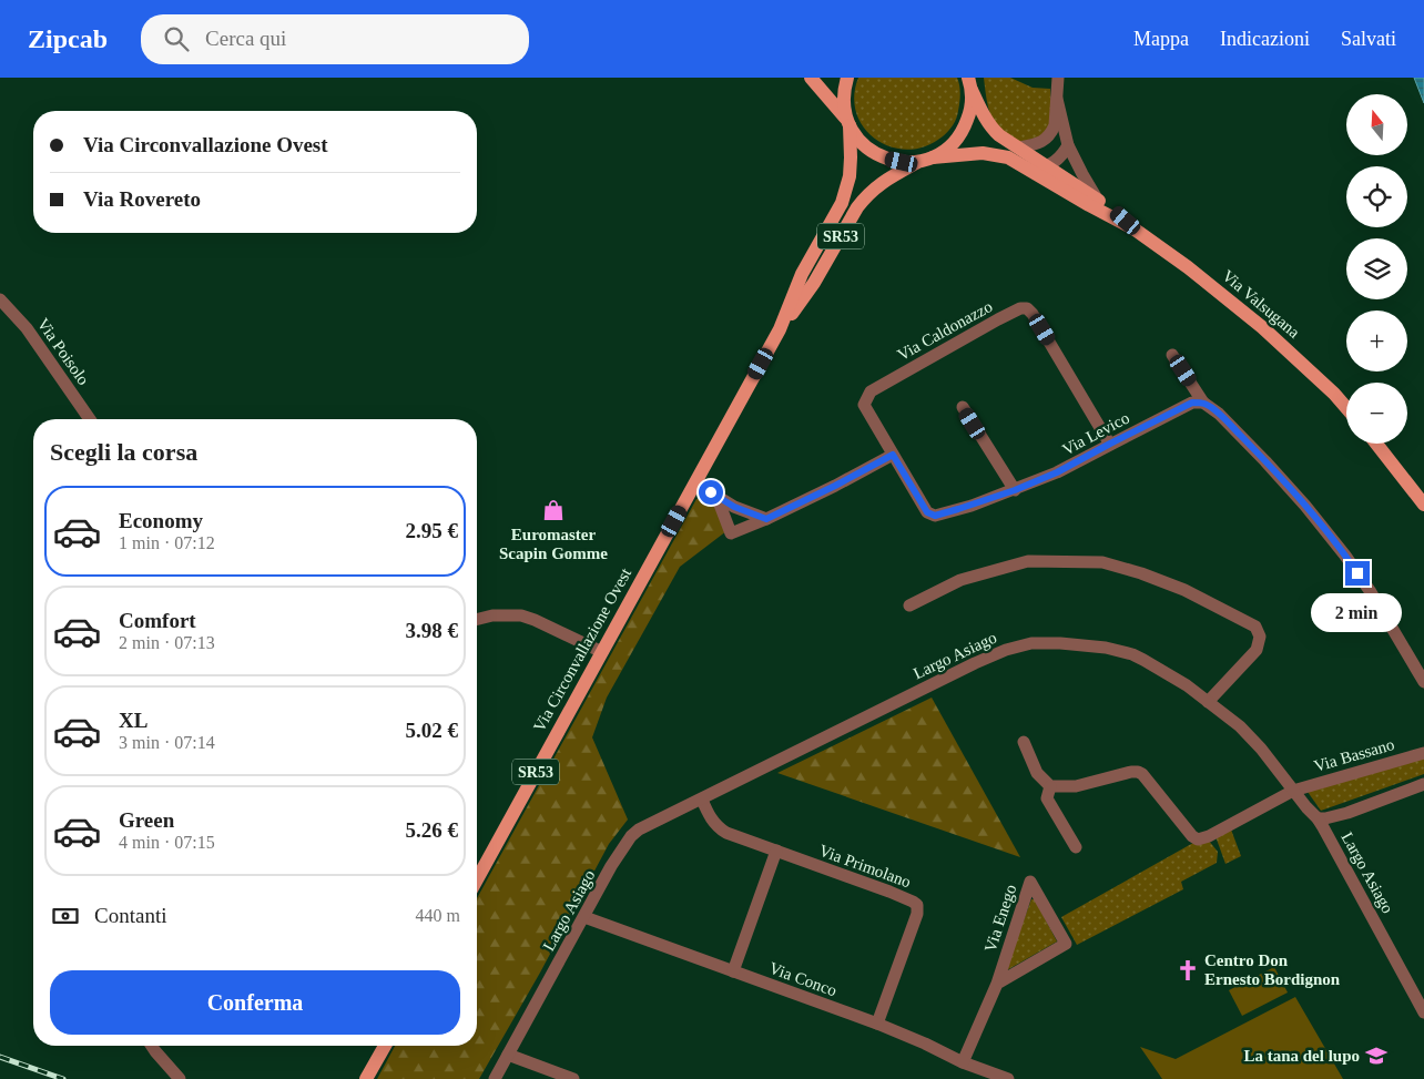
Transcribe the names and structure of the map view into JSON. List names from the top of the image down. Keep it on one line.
{"streets":{"main road":["SR53","Via Valsugana","Via Circonvallazione Ovest"],"street":["Via Caldonazzo","Via Poisolo","Via Levico","Largo Asiago","Via Bassano","Via Primolano","Via Enego","Via Conco"]},"crossings":[["Via Valsugana","Via Circonvallazione Ovest"],["Via Caldonazzo","Via Levico"],["Largo Asiago","Via Bassano"],["Largo Asiago","Via Primolano"],["Largo Asiago","Via Conco"],["Via Primolano","Via Conco"],["Via Enego","Via Conco"]],"places":{"shop":["Euromaster Scapin Gomme"],"church":["Centro Don Ernesto Bordignon"],"school or university":["La tana del lupo"]},"north":"top","page":{"header":"Zipcab","search":"Cerca qui","nav":["Mappa","Indicazioni","Salvati"],"map_buttons":["+","−"],"banner":["Via Circonvallazione Ovest","Via Rovereto"],"heading":"Scegli la corsa","list":[{"name":"Economy","note":"1 min · 07:12","value":"2.95 €"},{"name":"Comfort","note":"2 min · 07:13","value":"3.98 €"},{"name":"XL","note":"3 min · 07:14","value":"5.02 €"},{"name":"Green","note":"4 min · 07:15","value":"5.26 €"}],"bubble":"2 min","pay":["Contanti","440 m"],"buttons":"Conferma"}}
